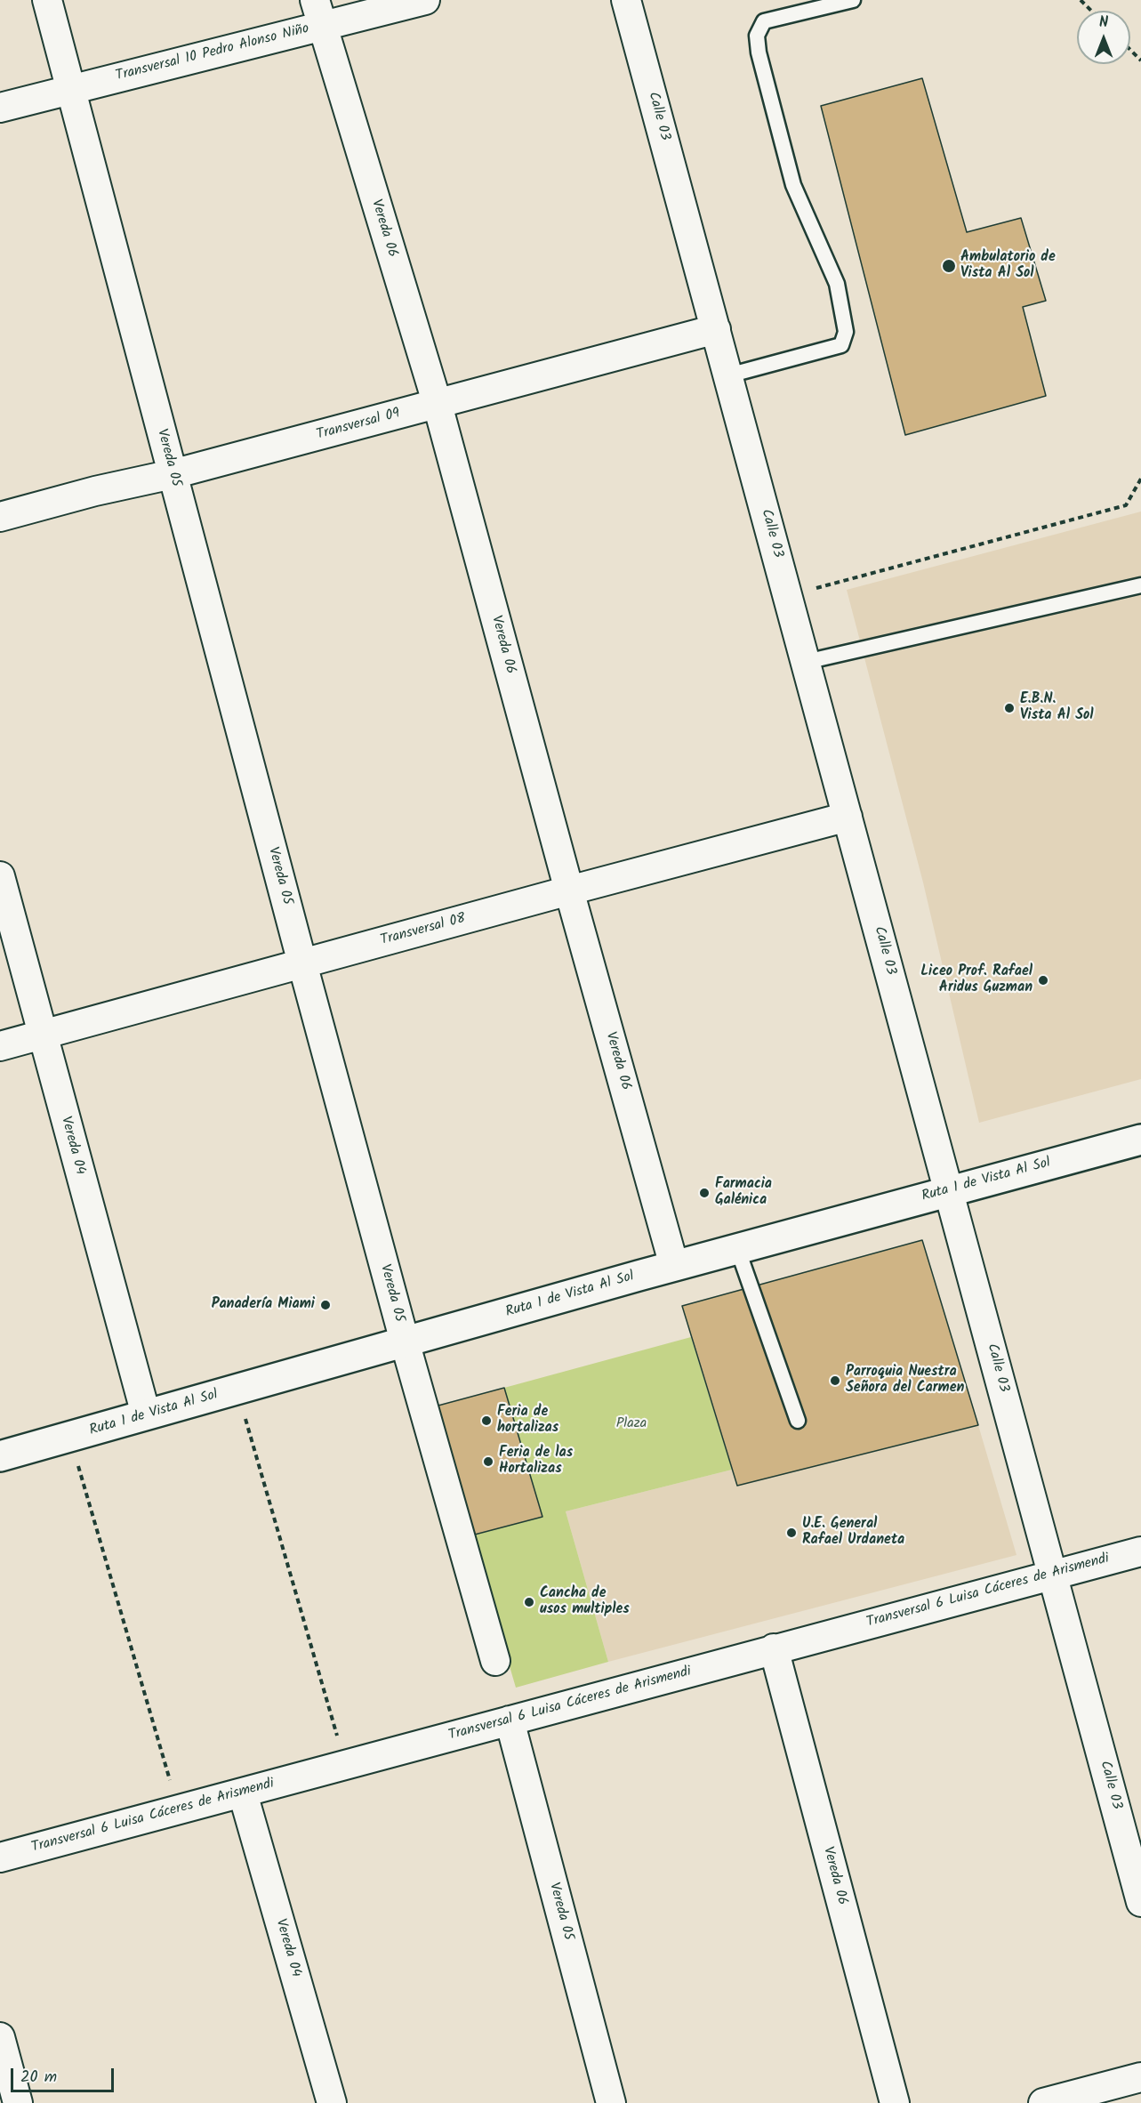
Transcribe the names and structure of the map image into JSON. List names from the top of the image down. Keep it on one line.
{"streets":{"street":["Transversal 10 Pedro Alonso Niño","Calle 03","Vereda 06","Transversal 09","Vereda 05","Transversal 08","Vereda 04","Ruta 1 de Vista Al Sol","Transversal 6 Luisa Cáceres de Arismendi"]},"crossings":[["Transversal 10 Pedro Alonso Niño","Vereda 06"],["Transversal 10 Pedro Alonso Niño","Vereda 05"],["Calle 03","Transversal 09"],["Calle 03","Transversal 08"],["Calle 03","Ruta 1 de Vista Al Sol"],["Calle 03","Transversal 6 Luisa Cáceres de Arismendi"],["Vereda 06","Transversal 09"],["Vereda 06","Transversal 08"],["Vereda 06","Ruta 1 de Vista Al Sol"],["Vereda 06","Transversal 6 Luisa Cáceres de Arismendi"],["Transversal 09","Vereda 05"],["Vereda 05","Transversal 08"],["Vereda 05","Ruta 1 de Vista Al Sol"],["Vereda 05","Transversal 6 Luisa Cáceres de Arismendi"],["Transversal 08","Vereda 04"],["Vereda 04","Ruta 1 de Vista Al Sol"],["Vereda 04","Transversal 6 Luisa Cáceres de Arismendi"]],"parks":["Plaza"],"places":["Ambulatorio de Vista Al Sol","E.B.N. Vista Al Sol","Liceo Prof. Rafael Aridus Guzman","Farmacia Galénica","Panadería Miami","Parroquia Nuestra Señora del Carmen","Feria de hortalizas","Feria de las Hortalizas","U.E. General Rafael Urdaneta","Cancha de usos multiples"],"scale_bar":"20 m","north":"top"}
